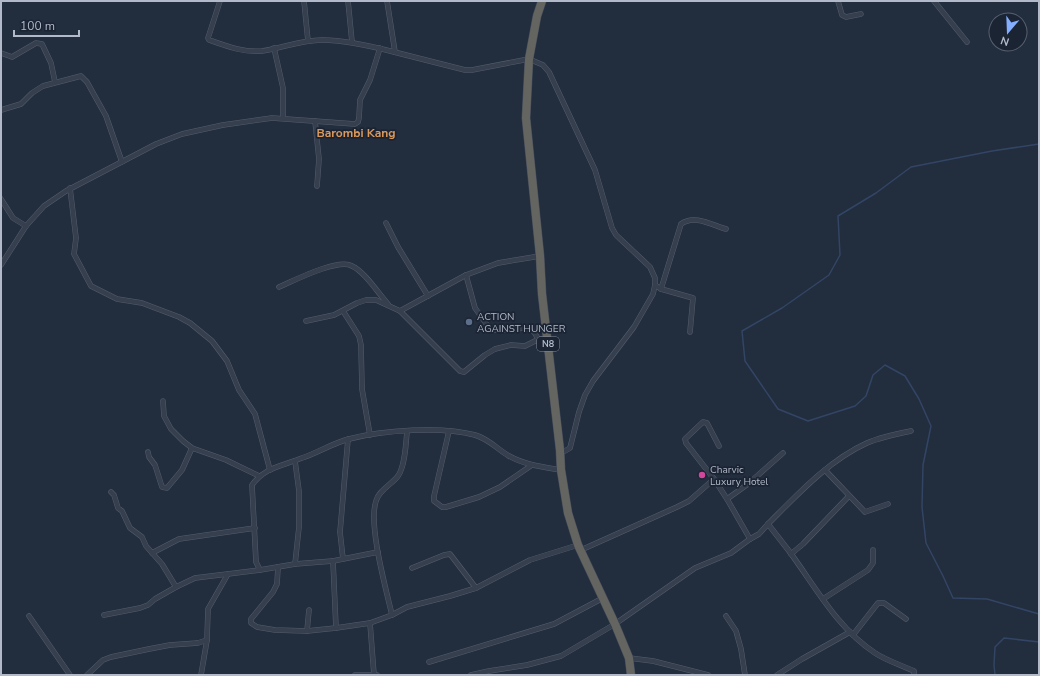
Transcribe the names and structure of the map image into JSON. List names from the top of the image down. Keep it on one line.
{"streets":{"highway":["N8"]},"districts":["Barombi Kang"],"places":["ACTION AGAINST HUNGER","Charvic Luxury Hotel"],"scale_bar":"100 m","north":"bottom"}
